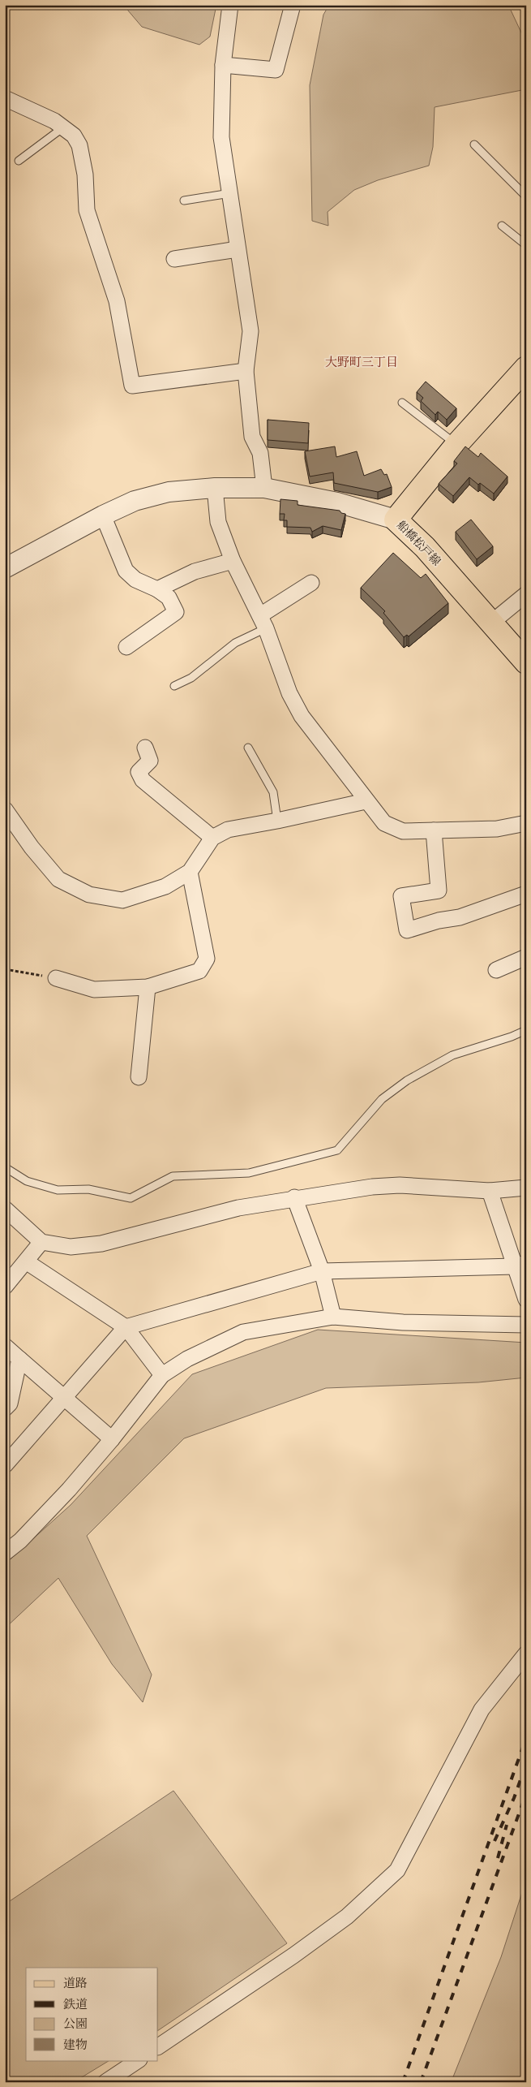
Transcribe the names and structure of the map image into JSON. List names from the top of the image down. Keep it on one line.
{"streets":{"main road":["船橋松戸線"]},"districts":["大野町三丁目"],"legend":["道路","鉄道","公園","建物"]}
